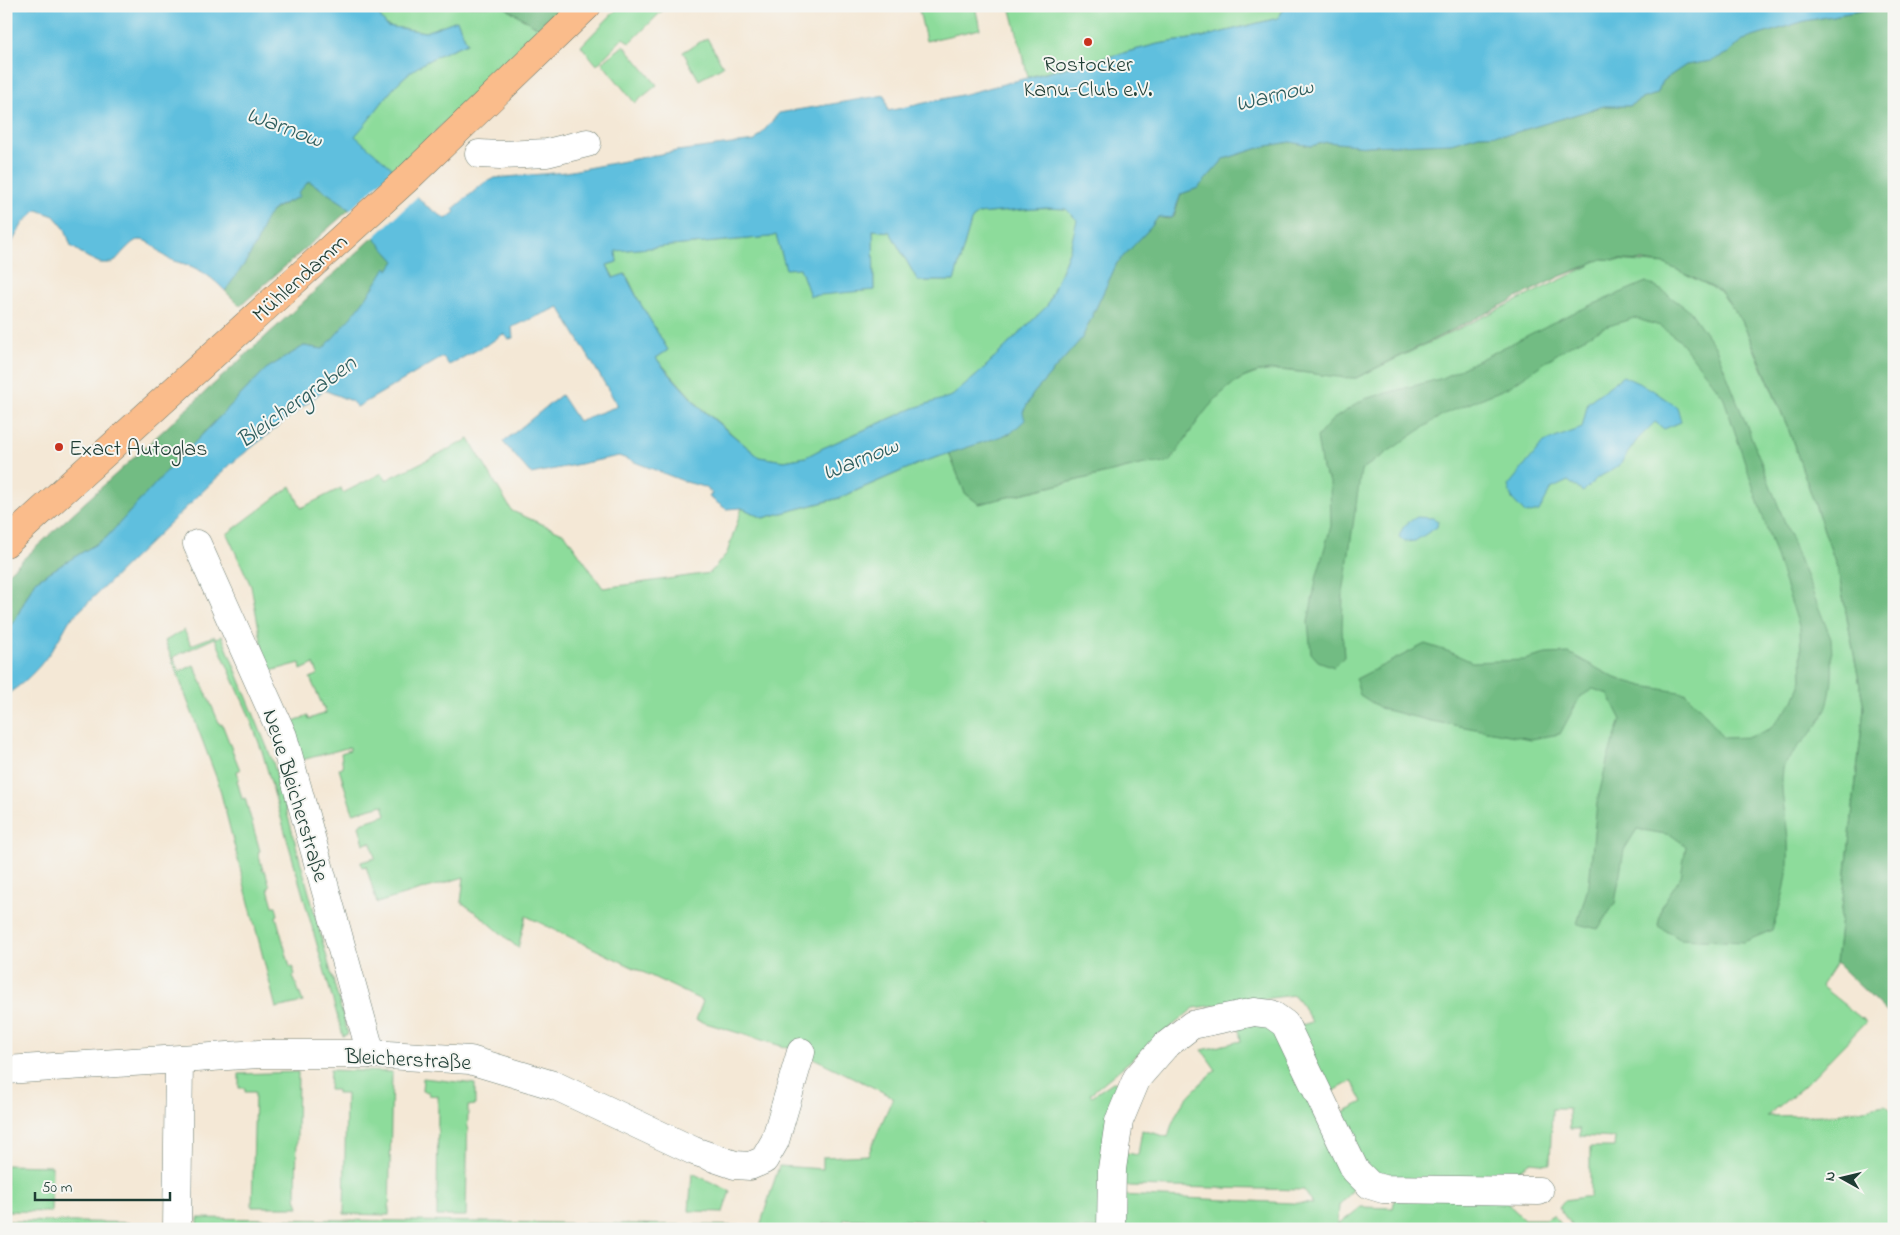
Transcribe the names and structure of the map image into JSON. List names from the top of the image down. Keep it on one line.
{"streets":{"main road":["Mühlendamm"],"street":["Neue Bleicherstraße","Bleicherstraße"]},"crossings":[["Neue Bleicherstraße","Bleicherstraße"]],"water":["Warnow","Bleichergraben"],"places":["Rostocker Kanu-Club e.V.","Exact Autoglas"],"scale_bar":"50 m","north":"left"}
